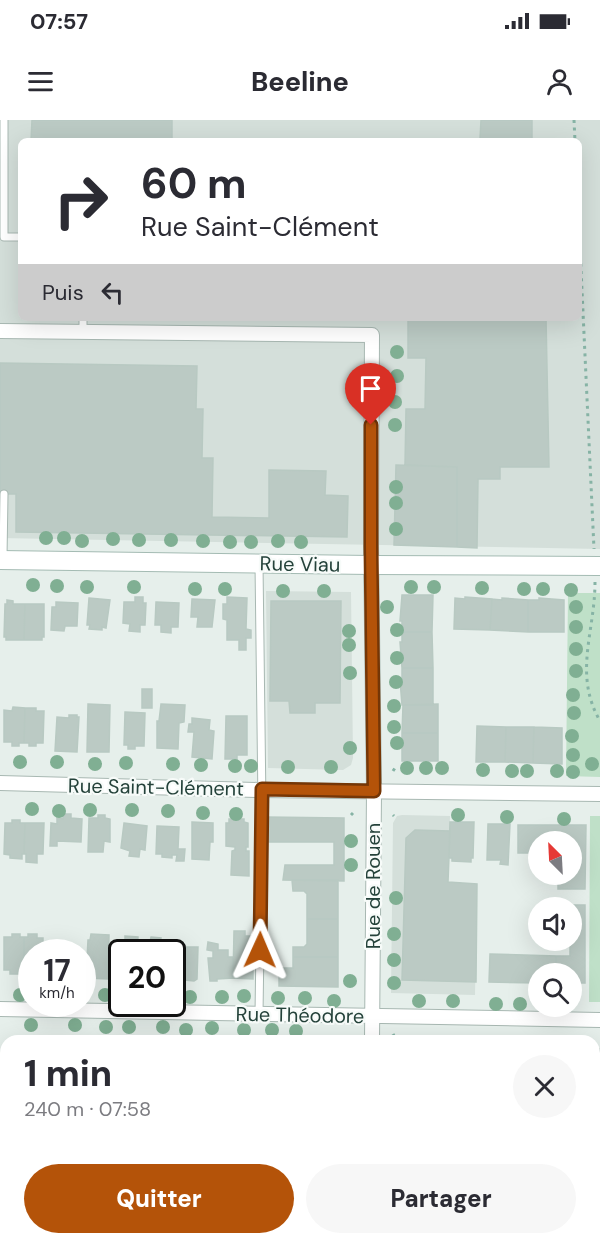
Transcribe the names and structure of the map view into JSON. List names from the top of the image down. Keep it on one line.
{"streets":{"main road":["Rue Viau"],"street":["Rue Saint-Clément","Rue de Rouen","Rue Théodore"]},"crossings":[["Rue Viau","Rue de Rouen"],["Rue Saint-Clément","Rue de Rouen"],["Rue de Rouen","Rue Théodore"]],"north":"top left","page":{"status":"07:57","header":"Beeline","turn":["60 m","Rue Saint-Clément"],"then":"Puis","speed":"17 km/h","limit":"20","heading":["1 min","240 m · 07:58"],"buttons":["Quitter","Partager"]}}
